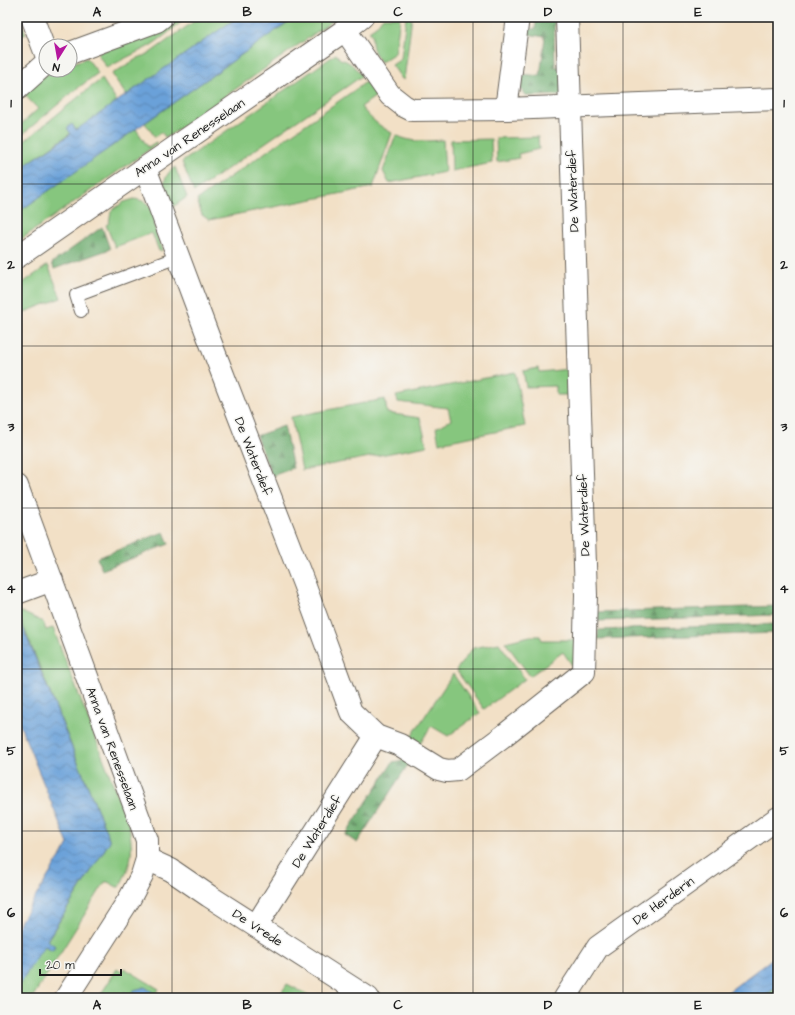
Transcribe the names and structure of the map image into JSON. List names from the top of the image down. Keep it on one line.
{"streets":{"street":["Anna van Renesselaan","De Waterdief","De Herderin","De Vrede"]},"crossings":[["Anna van Renesselaan","De Waterdief"],["Anna van Renesselaan","De Vrede"],["De Waterdief","De Vrede"]],"scale_bar":"20 m","north":"bottom","grid":{"columns":["A","B","C","D","E"],"rows":["1","2","3","4","5","6"]}}
